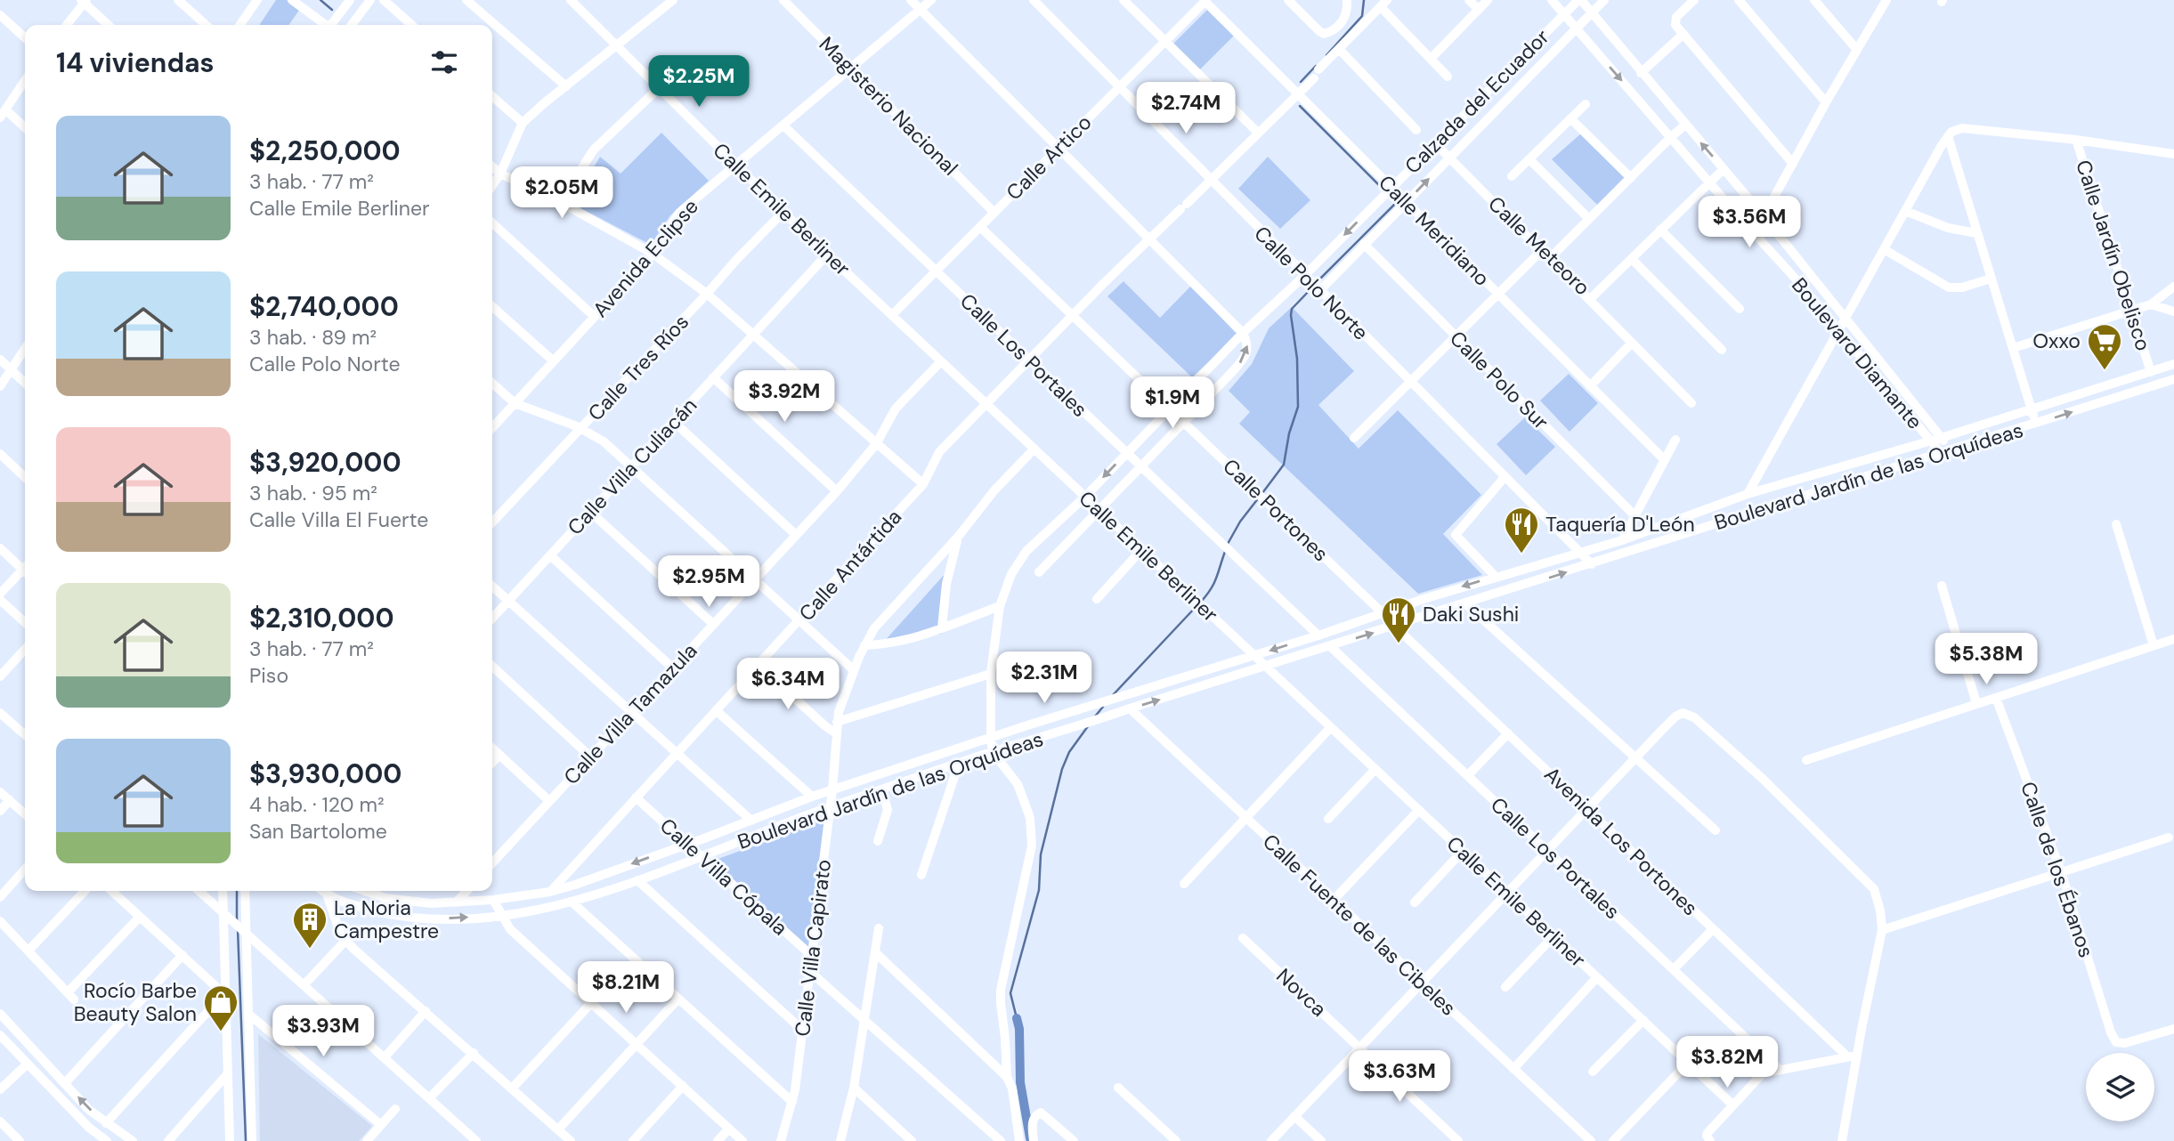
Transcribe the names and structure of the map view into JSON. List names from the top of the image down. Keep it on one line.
{"streets":{"street":["Calzada del Ecuador","Magisterio Nacional","Calle Artico","Calle Emile Berliner","Calle Meridiano","Calle Meteoro","Calle Jardín Obelisco","Avenida Eclipse","Calle Polo Norte","Boulevard Diamante","Calle Los Portales","Calle Tres Ríos","Calle Polo Sur","Calle Villa Culiacán","Boulevard Jardín de las Orquídeas","Calle Portones","Calle Antártida","Calle Villa Tamazula","Avenida Los Portones","Calle de los Ébanos","Calle Villa Cópala","Calle Fuente de las Cibeles","Calle Villa Capirato","Novca"]},"crossings":[["Calzada del Ecuador","Calle Emile Berliner"],["Calzada del Ecuador","Calle Meridiano"],["Calzada del Ecuador","Calle Meteoro"],["Calzada del Ecuador","Calle Polo Norte"],["Calzada del Ecuador","Boulevard Diamante"],["Calzada del Ecuador","Calle Los Portales"],["Calzada del Ecuador","Calle Polo Sur"],["Calzada del Ecuador","Boulevard Jardín de las Orquídeas"],["Calzada del Ecuador","Calle Portones"],["Magisterio Nacional","Calle Artico"],["Magisterio Nacional","Avenida Eclipse"],["Calle Artico","Calle Emile Berliner"],["Calle Artico","Calle Meridiano"],["Calle Artico","Calle Polo Norte"],["Calle Artico","Calle Los Portales"],["Calle Artico","Calle Portones"],["Calle Emile Berliner","Avenida Eclipse"],["Calle Emile Berliner","Calle Tres Ríos"],["Calle Emile Berliner","Calle Villa Culiacán"],["Calle Emile Berliner","Boulevard Jardín de las Orquídeas"],["Calle Emile Berliner","Calle Antártida"],["Calle Emile Berliner","Calle Villa Tamazula"],["Calle Emile Berliner","Calle Villa Capirato"],["Calle Meridiano","Calle Antártida"],["Calle Meteoro","Boulevard Diamante"],["Calle Jardín Obelisco","Boulevard Jardín de las Orquídeas"],["Avenida Eclipse","Calle Los Portales"],["Calle Polo Norte","Boulevard Jardín de las Orquídeas"],["Calle Polo Norte","Calle Antártida"],["Boulevard Diamante","Boulevard Jardín de las Orquídeas"],["Calle Los Portales","Boulevard Jardín de las Orquídeas"],["Calle Los Portales","Calle Antártida"],["Boulevard Jardín de las Orquídeas","Calle Portones"],["Boulevard Jardín de las Orquídeas","Calle Antártida"],["Boulevard Jardín de las Orquídeas","Avenida Los Portones"],["Boulevard Jardín de las Orquídeas","Calle Villa Cópala"],["Boulevard Jardín de las Orquídeas","Calle Fuente de las Cibeles"],["Boulevard Jardín de las Orquídeas","Calle Villa Capirato"],["Calle Portones","Calle Antártida"],["Calle Antártida","Calle Villa Cópala"],["Calle Villa Cópala","Calle Villa Capirato"]],"places":{"supermarket":["Oxxo"],"restaurant":["Taquería D'León","Daki Sushi"],"building":["La Noria Campestre"],"shop":["Rocío Barbe Beauty Salon"]},"page":{"heading":"14 viviendas","price":["$2.25M","$2.74M","$2.05M","$3.56M","$3.92M","$1.9M","$2.95M","$5.38M","$2.31M","$6.34M","$8.21M","$3.93M","$3.82M","$3.63M"],"list":[{"name":"$2,250,000","note":"3 hab. · 77 m² · Calle Emile Berliner"},{"name":"$2,740,000","note":"3 hab. · 89 m² · Calle Polo Norte"},{"name":"$3,920,000","note":"3 hab. · 95 m² · Calle Villa El Fuerte"},{"name":"$2,310,000","note":"3 hab. · 77 m² · Piso"},{"name":"$3,930,000","note":"4 hab. · 120 m² · San Bartolome"}]}}
